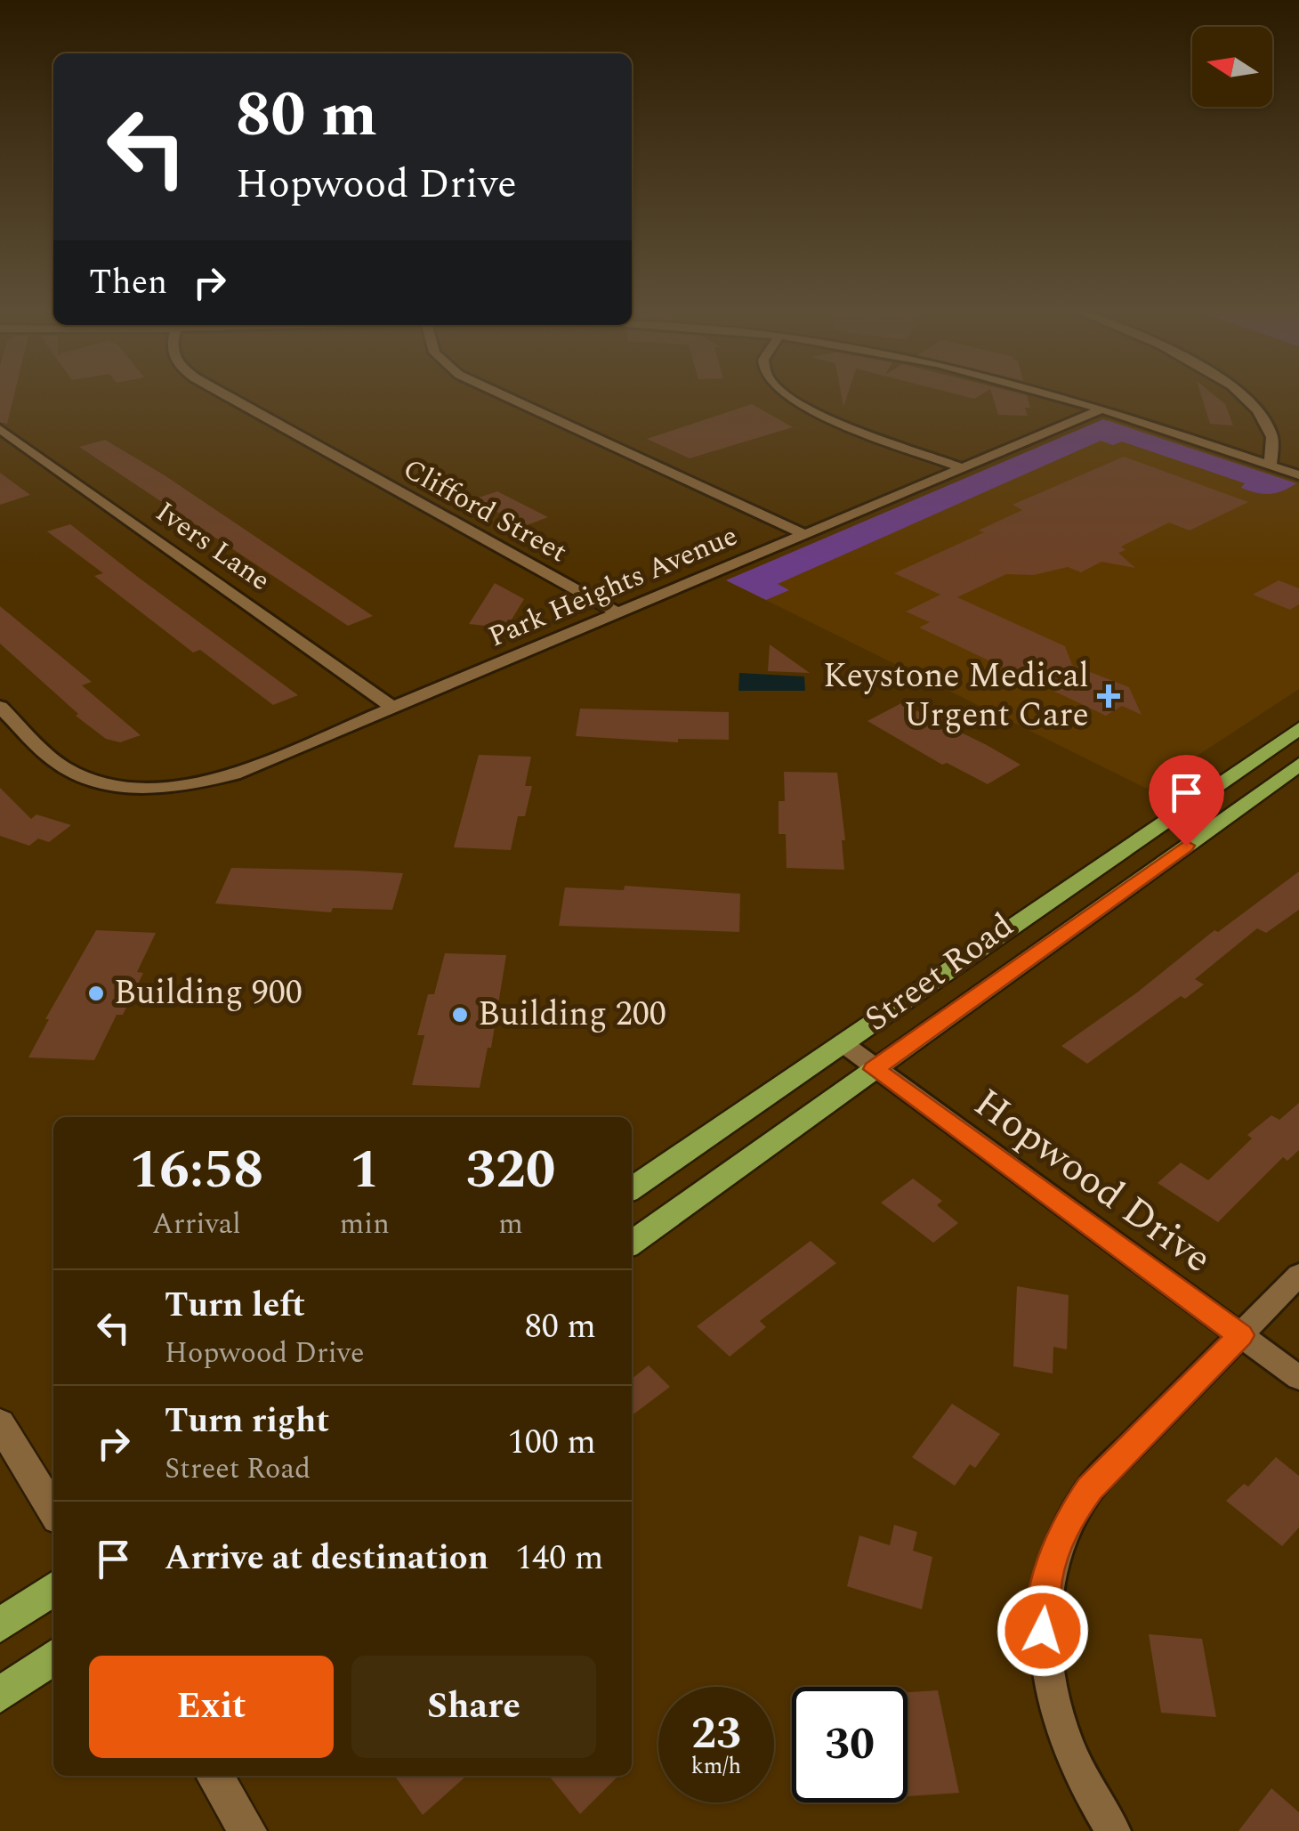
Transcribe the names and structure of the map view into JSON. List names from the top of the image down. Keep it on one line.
{"streets":{"main road":["Street Road"],"street":["Clifford Street","Ivers Lane","Park Heights Avenue","Hopwood Drive"]},"crossings":[["Clifford Street","Park Heights Avenue"],["Ivers Lane","Park Heights Avenue"],["Street Road","Hopwood Drive"]],"places":{"health":["Keystone Medical Urgent Care"],"other":["Building 900","Building 200"]},"north":"left","page":{"turn":["80 m","Hopwood Drive"],"then":"Then","eta":["16:58","Arrival","1","min","320","m"],"list":[{"name":"Turn left","note":"Hopwood Drive","value":"80 m"},{"name":"Turn right","note":"Street Road","value":"100 m"},{"name":"Arrive at destination","value":"140 m"}],"buttons":["Exit","Share"],"speed":"23 km/h","limit":"30"}}
